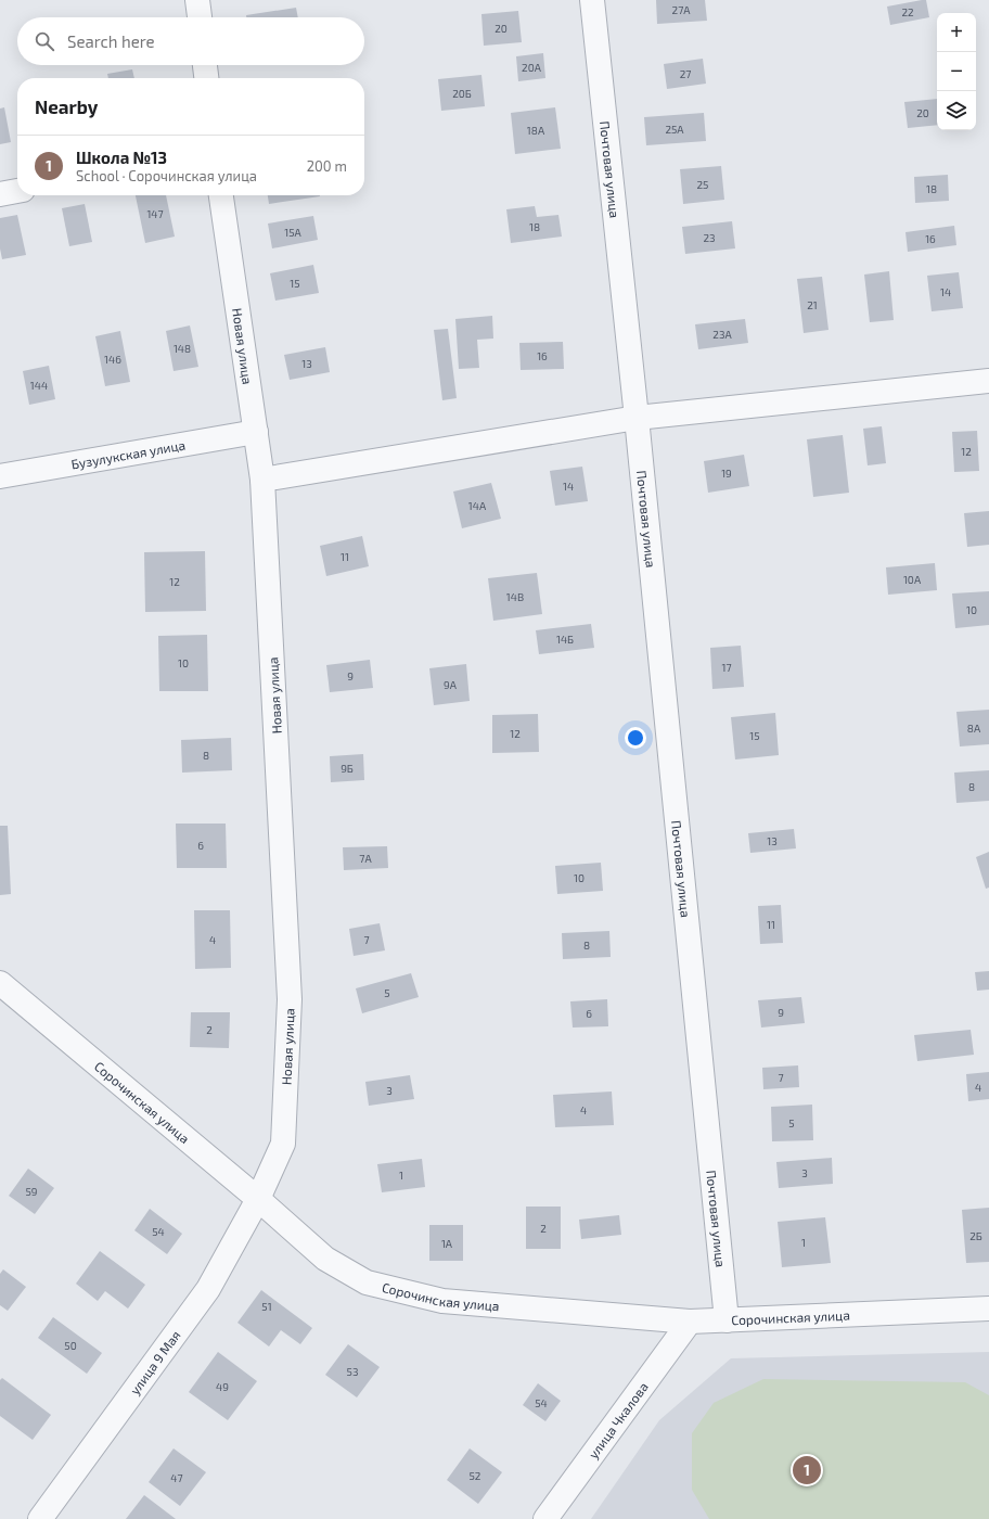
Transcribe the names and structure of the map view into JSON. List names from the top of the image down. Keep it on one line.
{"streets":{"street":["Почтовая улица","Новая улица","Бузулукская улица","Сорочинская улица","улица 9 Мая","улица Чкалова"]},"crossings":[["Почтовая улица","Сорочинская улица"],["Новая улица","Бузулукская улица"],["Новая улица","Сорочинская улица"],["Новая улица","улица 9 Мая"],["Сорочинская улица","улица 9 Мая"],["Сорочинская улица","улица Чкалова"]],"house_numbers":["27А","22","20","20А","27","20Б","20","25А","18А","25","18","147","18","15А","23","16","15","14","21","23А","148","16","146","13","144","12","19","14","14А","11","10А","12","14В","10","14Б","10","17","9","9А","8А","12","15","8","9Б","8","13","6","7А","10","11","4","7","8","5","9","6","2","7","4","3","4","5","3","1","59","2","54","2Б","1","1А","51","50","53","49","54","52","47"],"page":{"map_buttons":["+","−"],"search":"Search here","heading":"Nearby","list":[{"mark":"1","name":"Школа №13","note":"School · Сорочинская улица","value":"200 m"}],"pins":"1"}}
